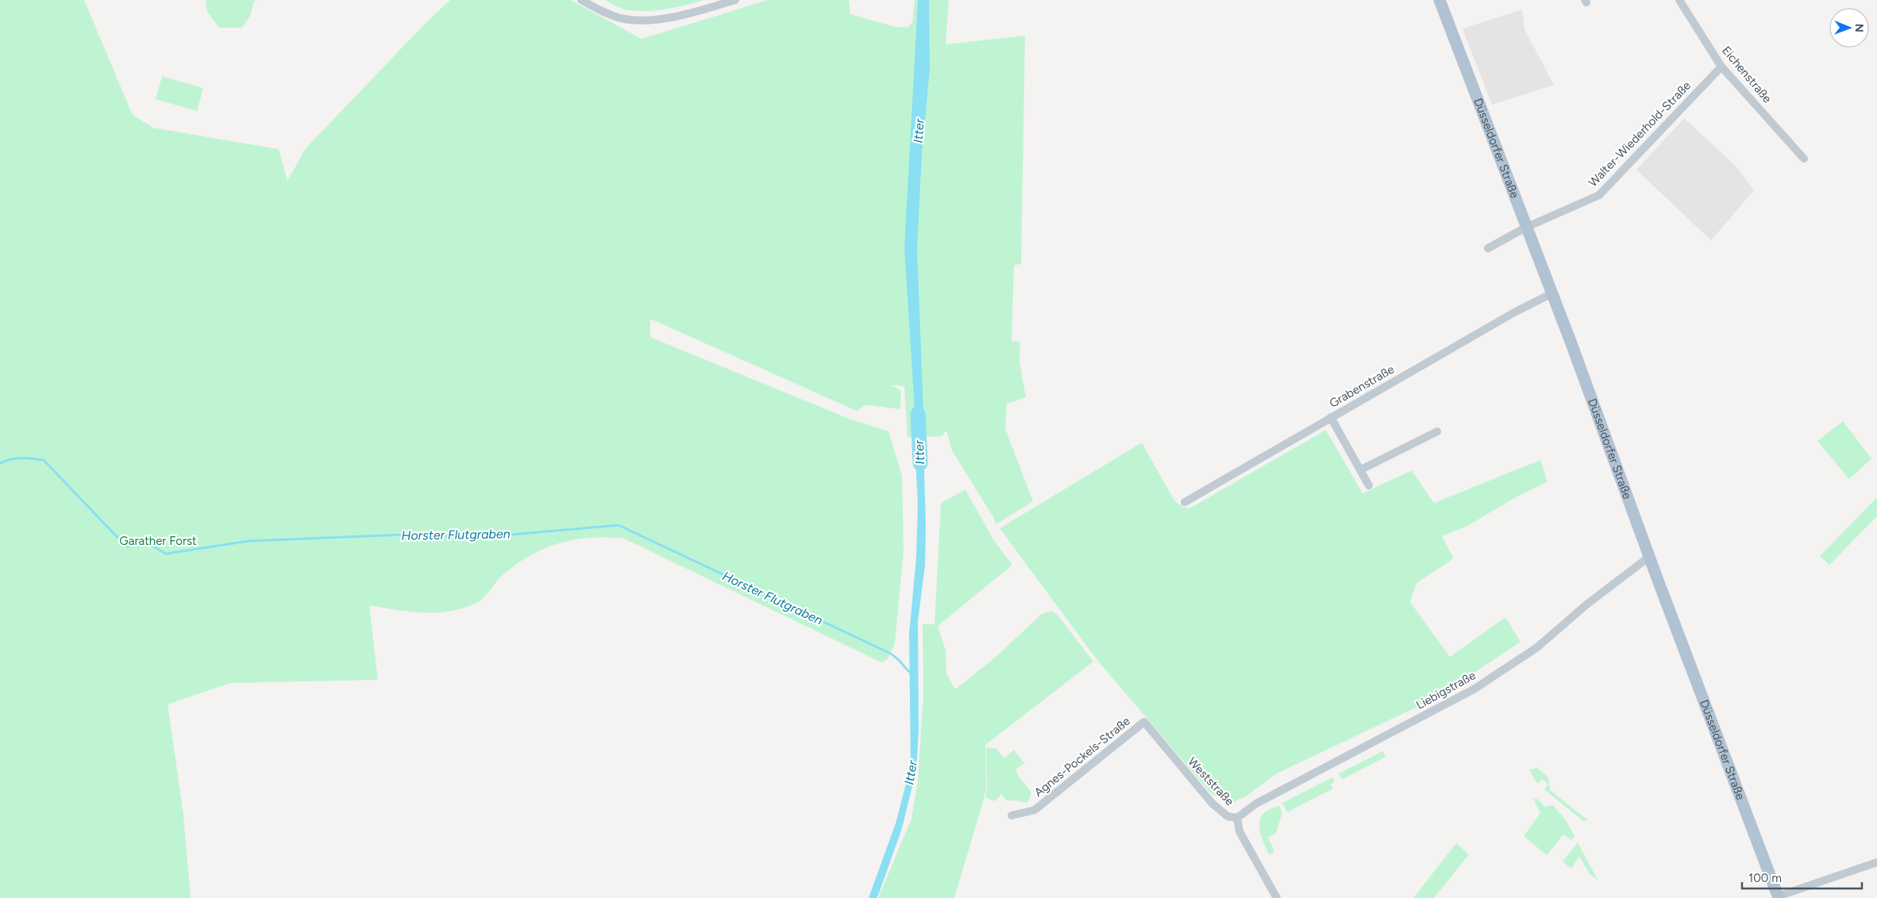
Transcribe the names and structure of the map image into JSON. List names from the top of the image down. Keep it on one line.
{"streets":{"main road":["Düsseldorfer Straße"],"street":["Eichenstraße","Walter-Wiederhold-Straße","Grabenstraße","Liebigstraße","Agnes-Pockels-Straße","Weststraße"]},"crossings":[["Eichenstraße","Walter-Wiederhold-Straße"],["Walter-Wiederhold-Straße","Düsseldorfer Straße"],["Düsseldorfer Straße","Grabenstraße"],["Düsseldorfer Straße","Liebigstraße"],["Liebigstraße","Weststraße"],["Agnes-Pockels-Straße","Weststraße"]],"water":["Itter","Horster Flutgraben"],"parks":["Garather Forst"],"scale_bar":"100 m","north":"right"}
